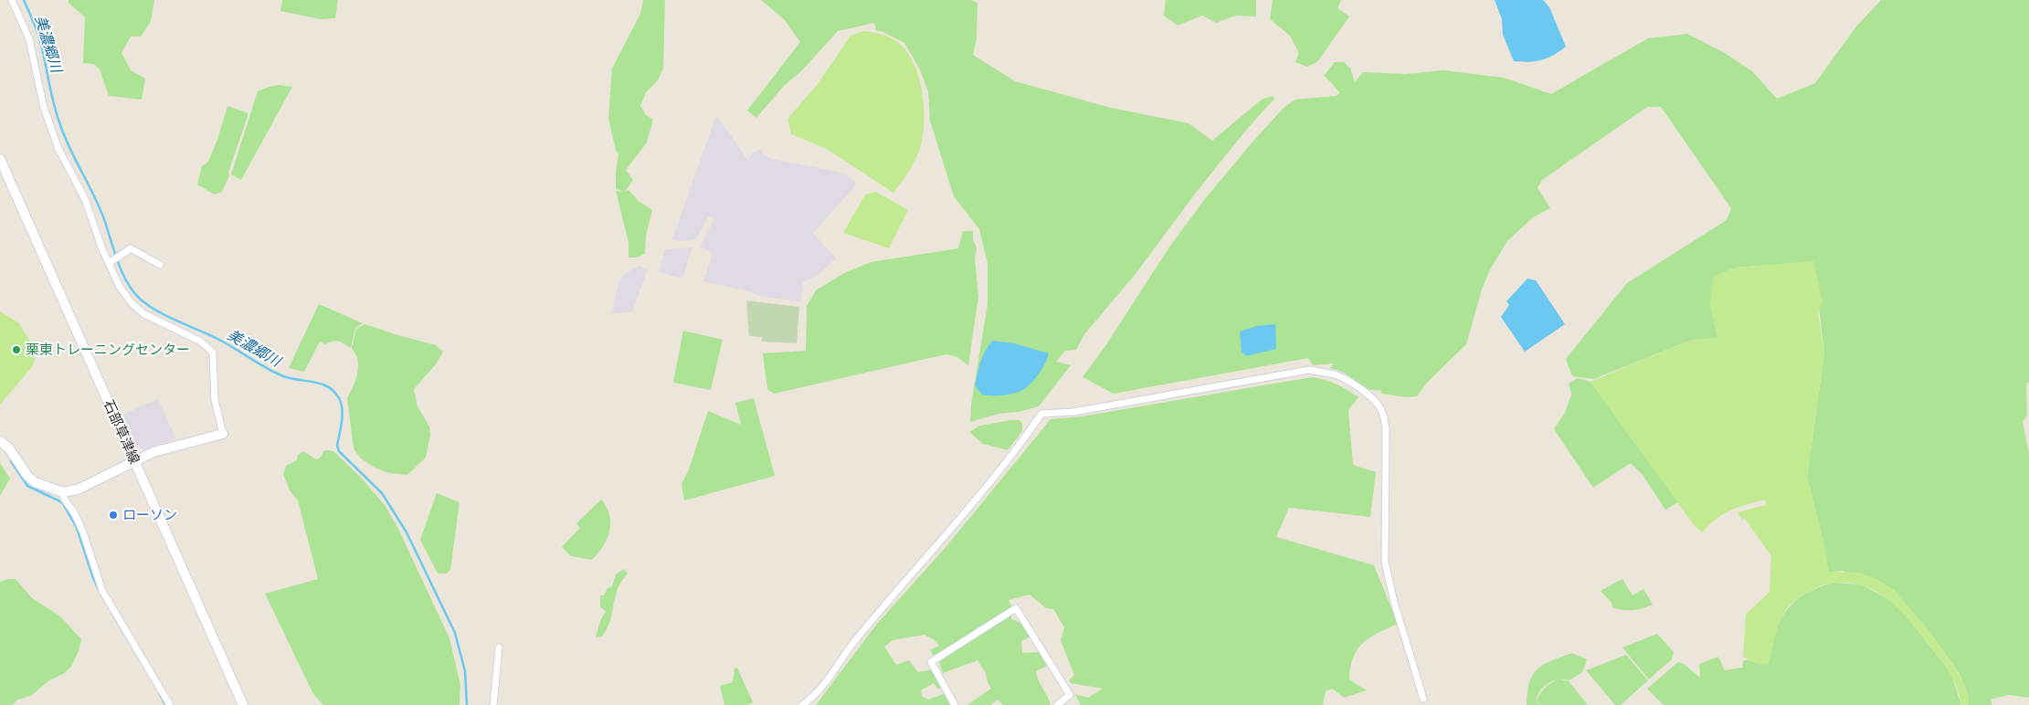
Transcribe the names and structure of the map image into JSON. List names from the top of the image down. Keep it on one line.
{"streets":{"main road":["石部草津線"]},"water":["美濃郷川"],"places":["栗東トレーニングセンター","ローソン"]}
